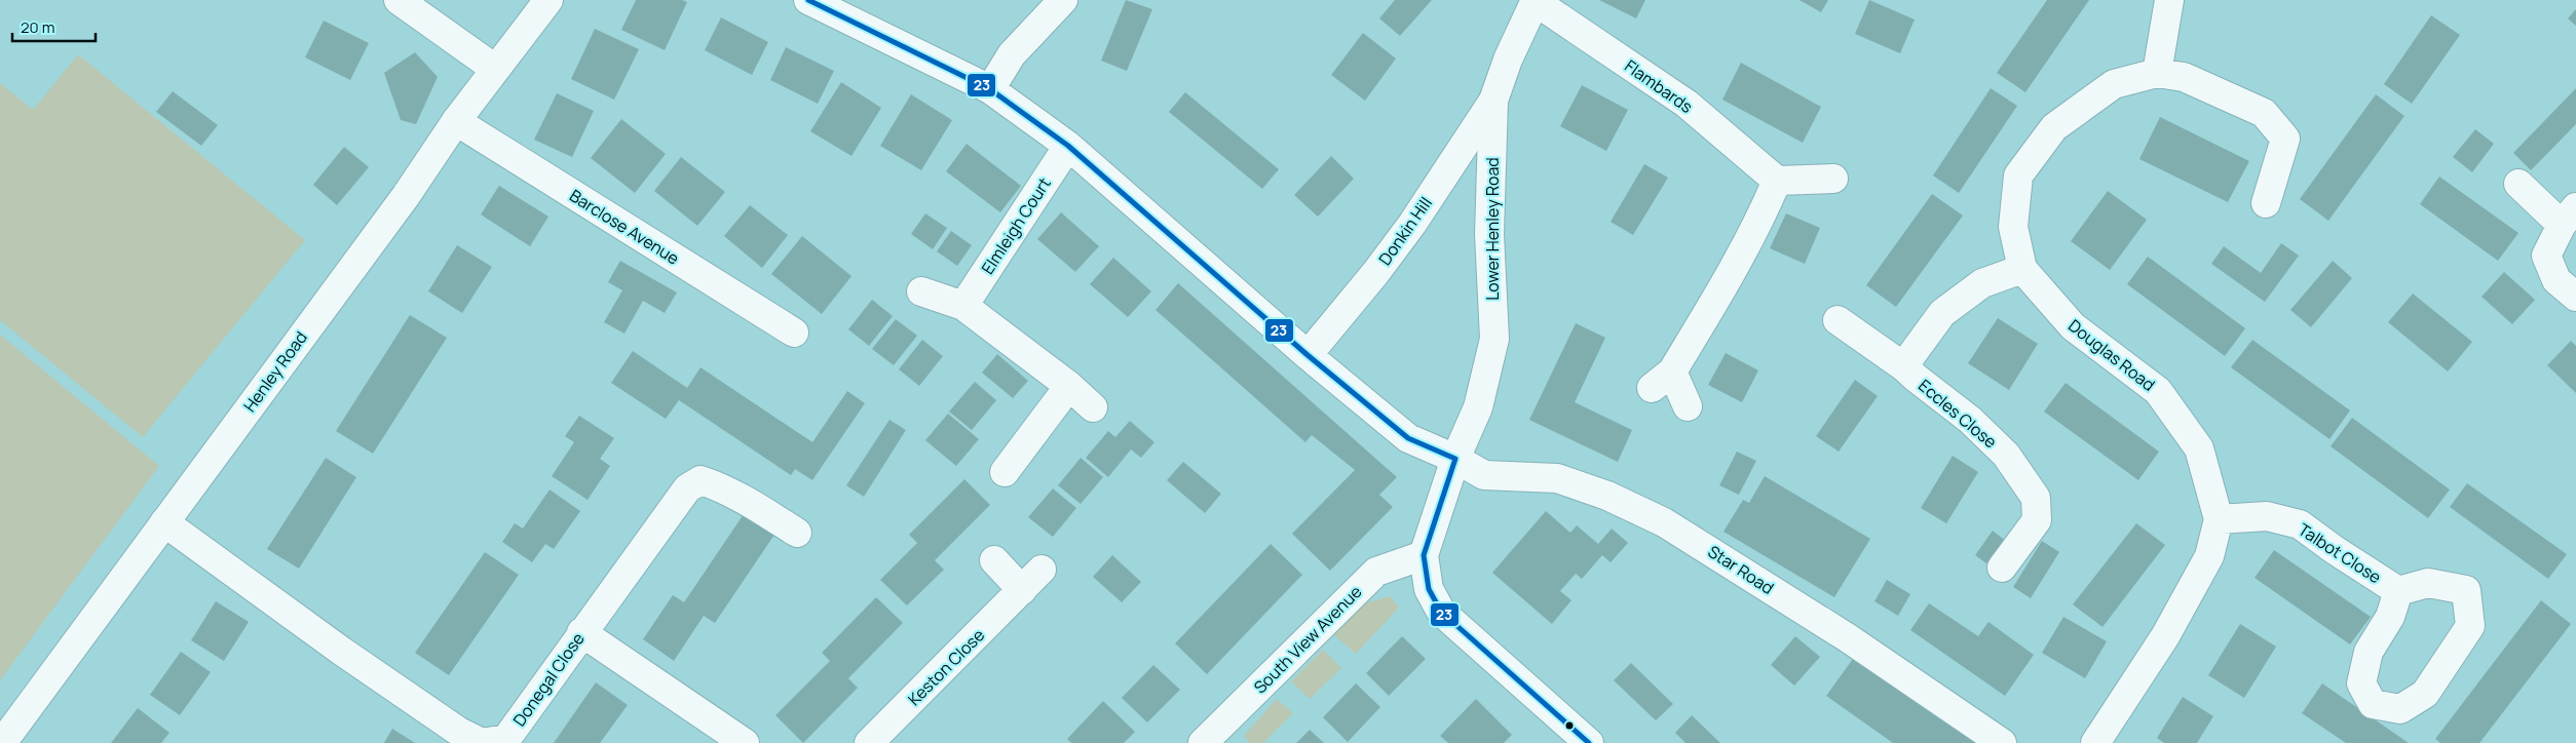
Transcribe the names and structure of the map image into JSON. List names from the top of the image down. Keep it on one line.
{"streets":{"street":["Flambards","Elmleigh Court","Barclose Avenue","Lower Henley Road","Donkin Hill","Douglas Road","Henley Road","Eccles Close","Talbot Close","Star Road","South View Avenue","Keston Close","Donegal Close"]},"crossings":[["Flambards","Lower Henley Road"],["Barclose Avenue","Henley Road"],["Lower Henley Road","Donkin Hill"],["Lower Henley Road","Star Road"],["Douglas Road","Eccles Close"],["Douglas Road","Talbot Close"],["Henley Road","Donegal Close"]],"lines":["transit line 23"],"scale_bar":"20 m"}
